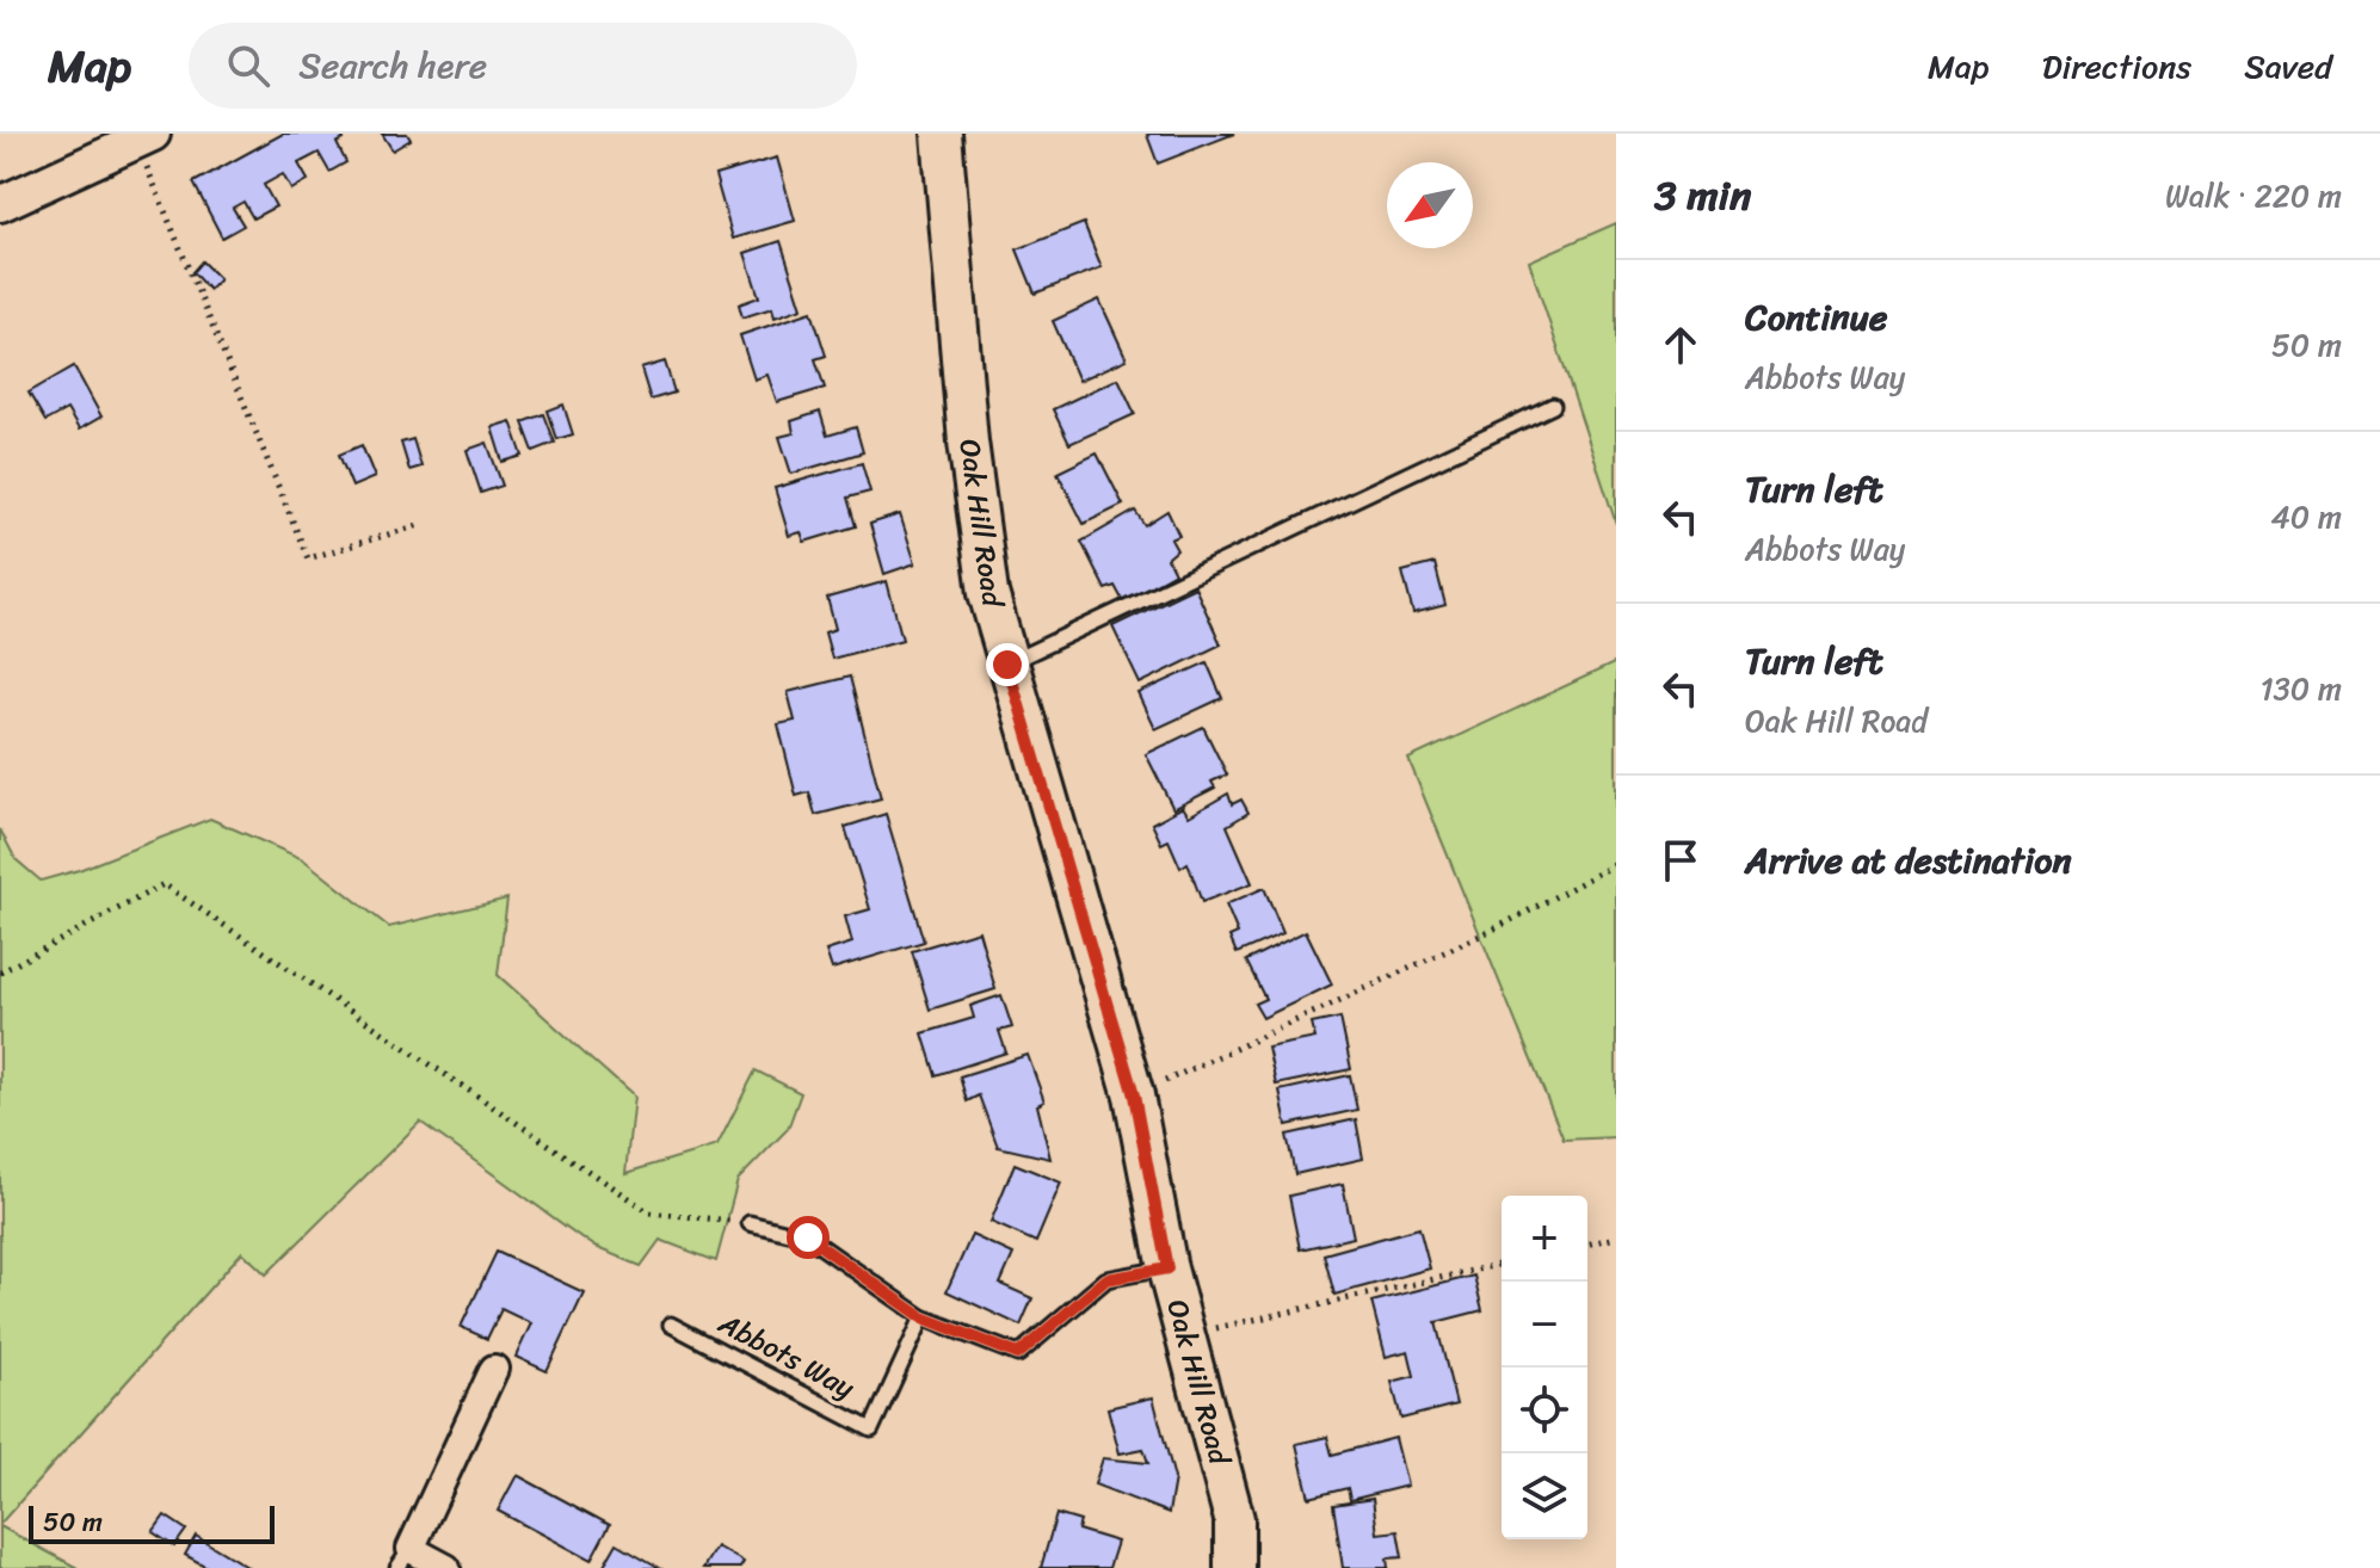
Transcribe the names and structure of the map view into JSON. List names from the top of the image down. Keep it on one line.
{"streets":{"main road":["Oak Hill Road"],"lane":["Abbots Way"]},"scale_bar":"50 m","north":"bottom left","page":{"header":"Map","search":"Search here","nav":["Map","Directions","Saved"],"heading":["3 min","Walk · 220 m"],"list":[["Continue","Abbots Way","50 m"],["Turn left","Abbots Way","40 m"],["Turn left","Oak Hill Road","130 m"],"Arrive at destination"],"map_buttons":["+","−"],"scale":"50 m"}}
